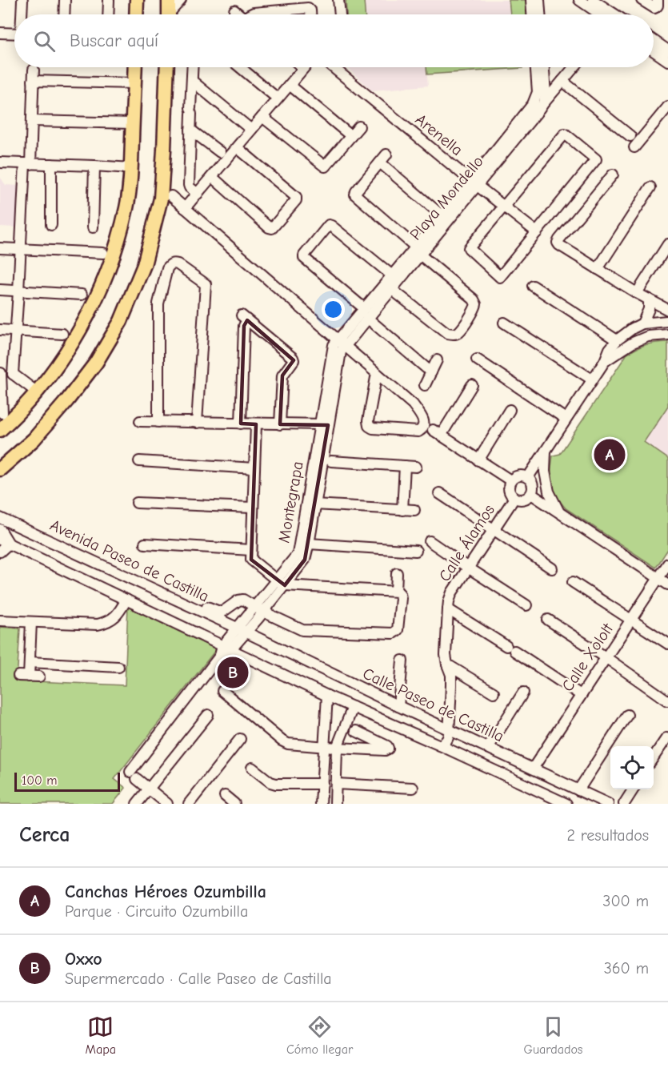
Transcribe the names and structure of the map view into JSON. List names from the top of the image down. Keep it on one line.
{"streets":{"street":["Arenella","Playa Mondello","Montegrapa","Calle Álamos","Avenida Paseo de Castilla","Calle Xololt","Calle Paseo de Castilla"]},"crossings":[["Arenella","Playa Mondello"],["Playa Mondello","Montegrapa"],["Montegrapa","Avenida Paseo de Castilla"],["Montegrapa","Calle Paseo de Castilla"],["Calle Álamos","Calle Paseo de Castilla"],["Avenida Paseo de Castilla","Calle Paseo de Castilla"],["Calle Xololt","Calle Paseo de Castilla"]],"scale_bar":"100 m","page":{"search":"Buscar aquí","pins":["A","B"],"scale":"100 m","heading":["Cerca","2 resultados"],"list":[{"mark":"A","name":"Canchas Héroes Ozumbilla","note":"Parque · Circuito Ozumbilla","value":"300 m"},{"mark":"B","name":"Oxxo","note":"Supermercado · Calle Paseo de Castilla","value":"360 m"}],"nav":["Mapa","Cómo llegar","Guardados"]}}
